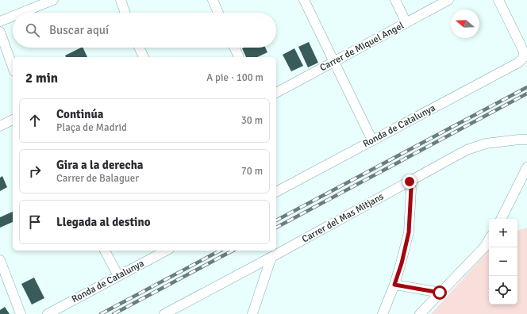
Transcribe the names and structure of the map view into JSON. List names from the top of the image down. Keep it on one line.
{"streets":{"street":["Carrer de Miquel Angel","Ronda de Catalunya","Carrer del Mas Mitjans"]},"north":"left","page":{"search":"Buscar aquí","heading":["2 min","A pie · 100 m"],"list":[["Continúa","Plaça de Madrid","30 m"],["Gira a la derecha","Carrer de Balaguer","70 m"],"Llegada al destino"],"map_buttons":["+","−"]}}
